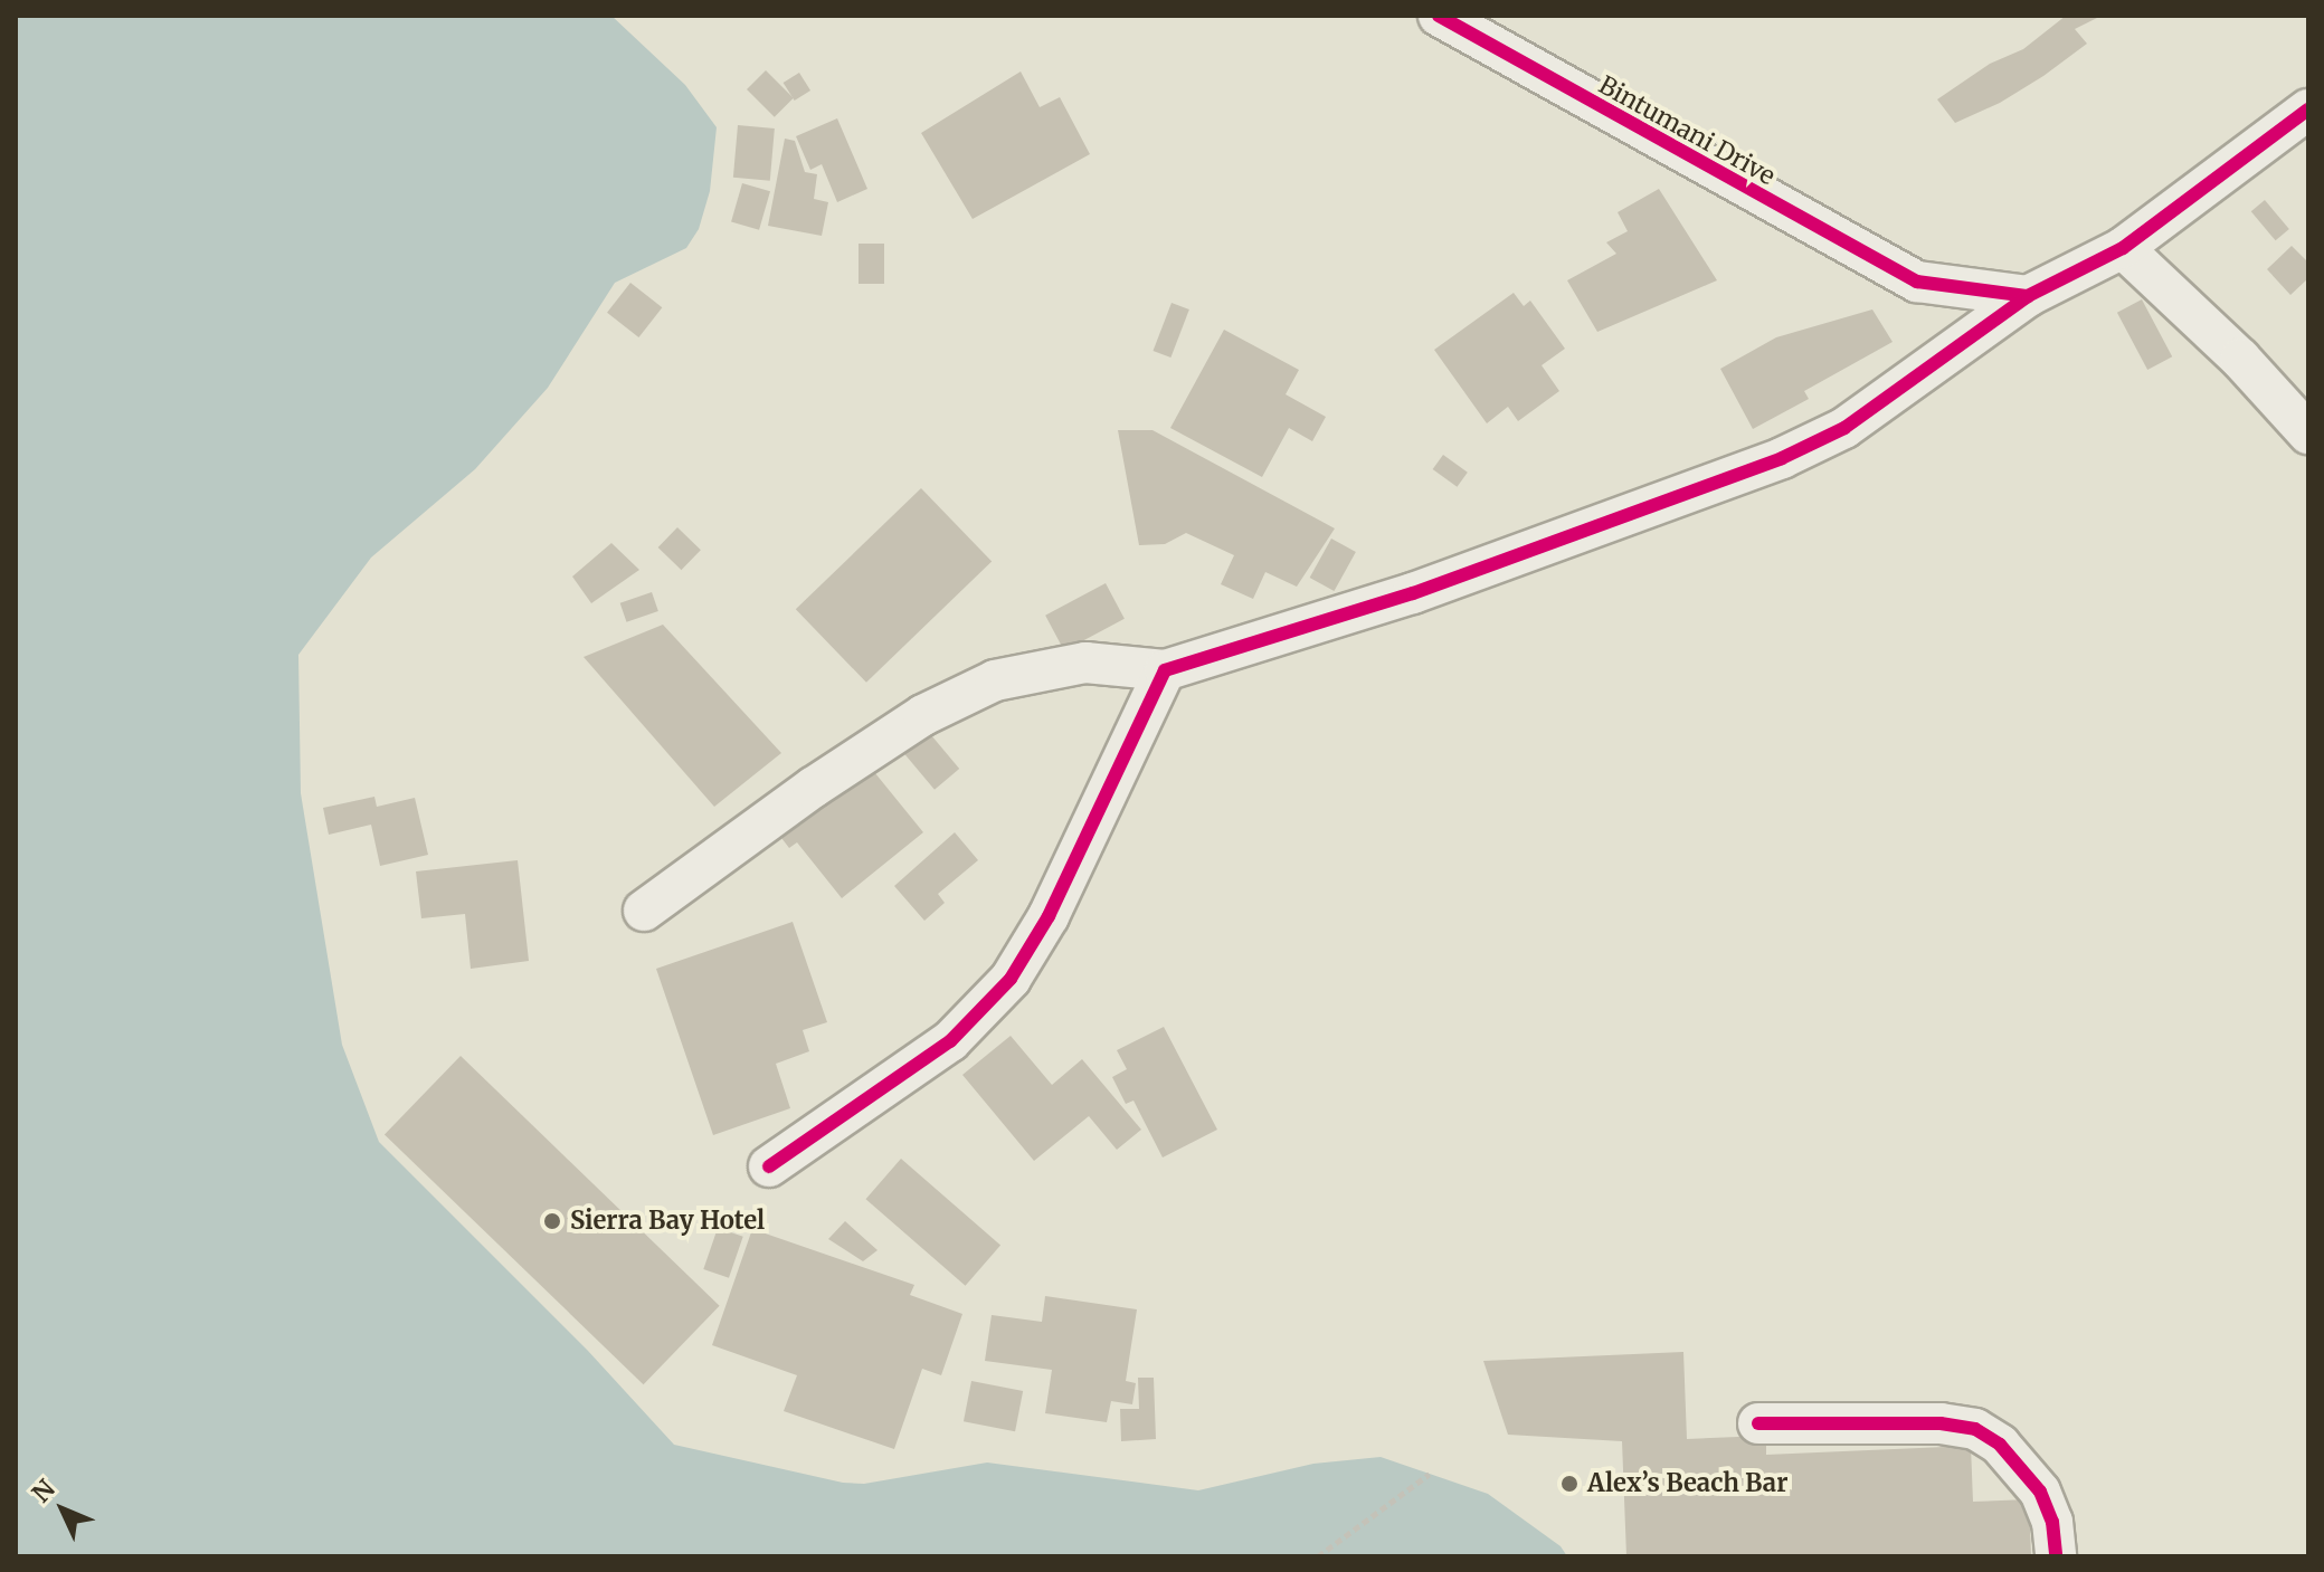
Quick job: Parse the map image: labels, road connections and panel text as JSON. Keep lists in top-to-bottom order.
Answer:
{
  "streets": {
    "street": ["Bintumani Drive"]
  },
  "places": ["Sierra Bay Hotel", "Alex’s Beach Bar"],
  "north": "top left"
}
